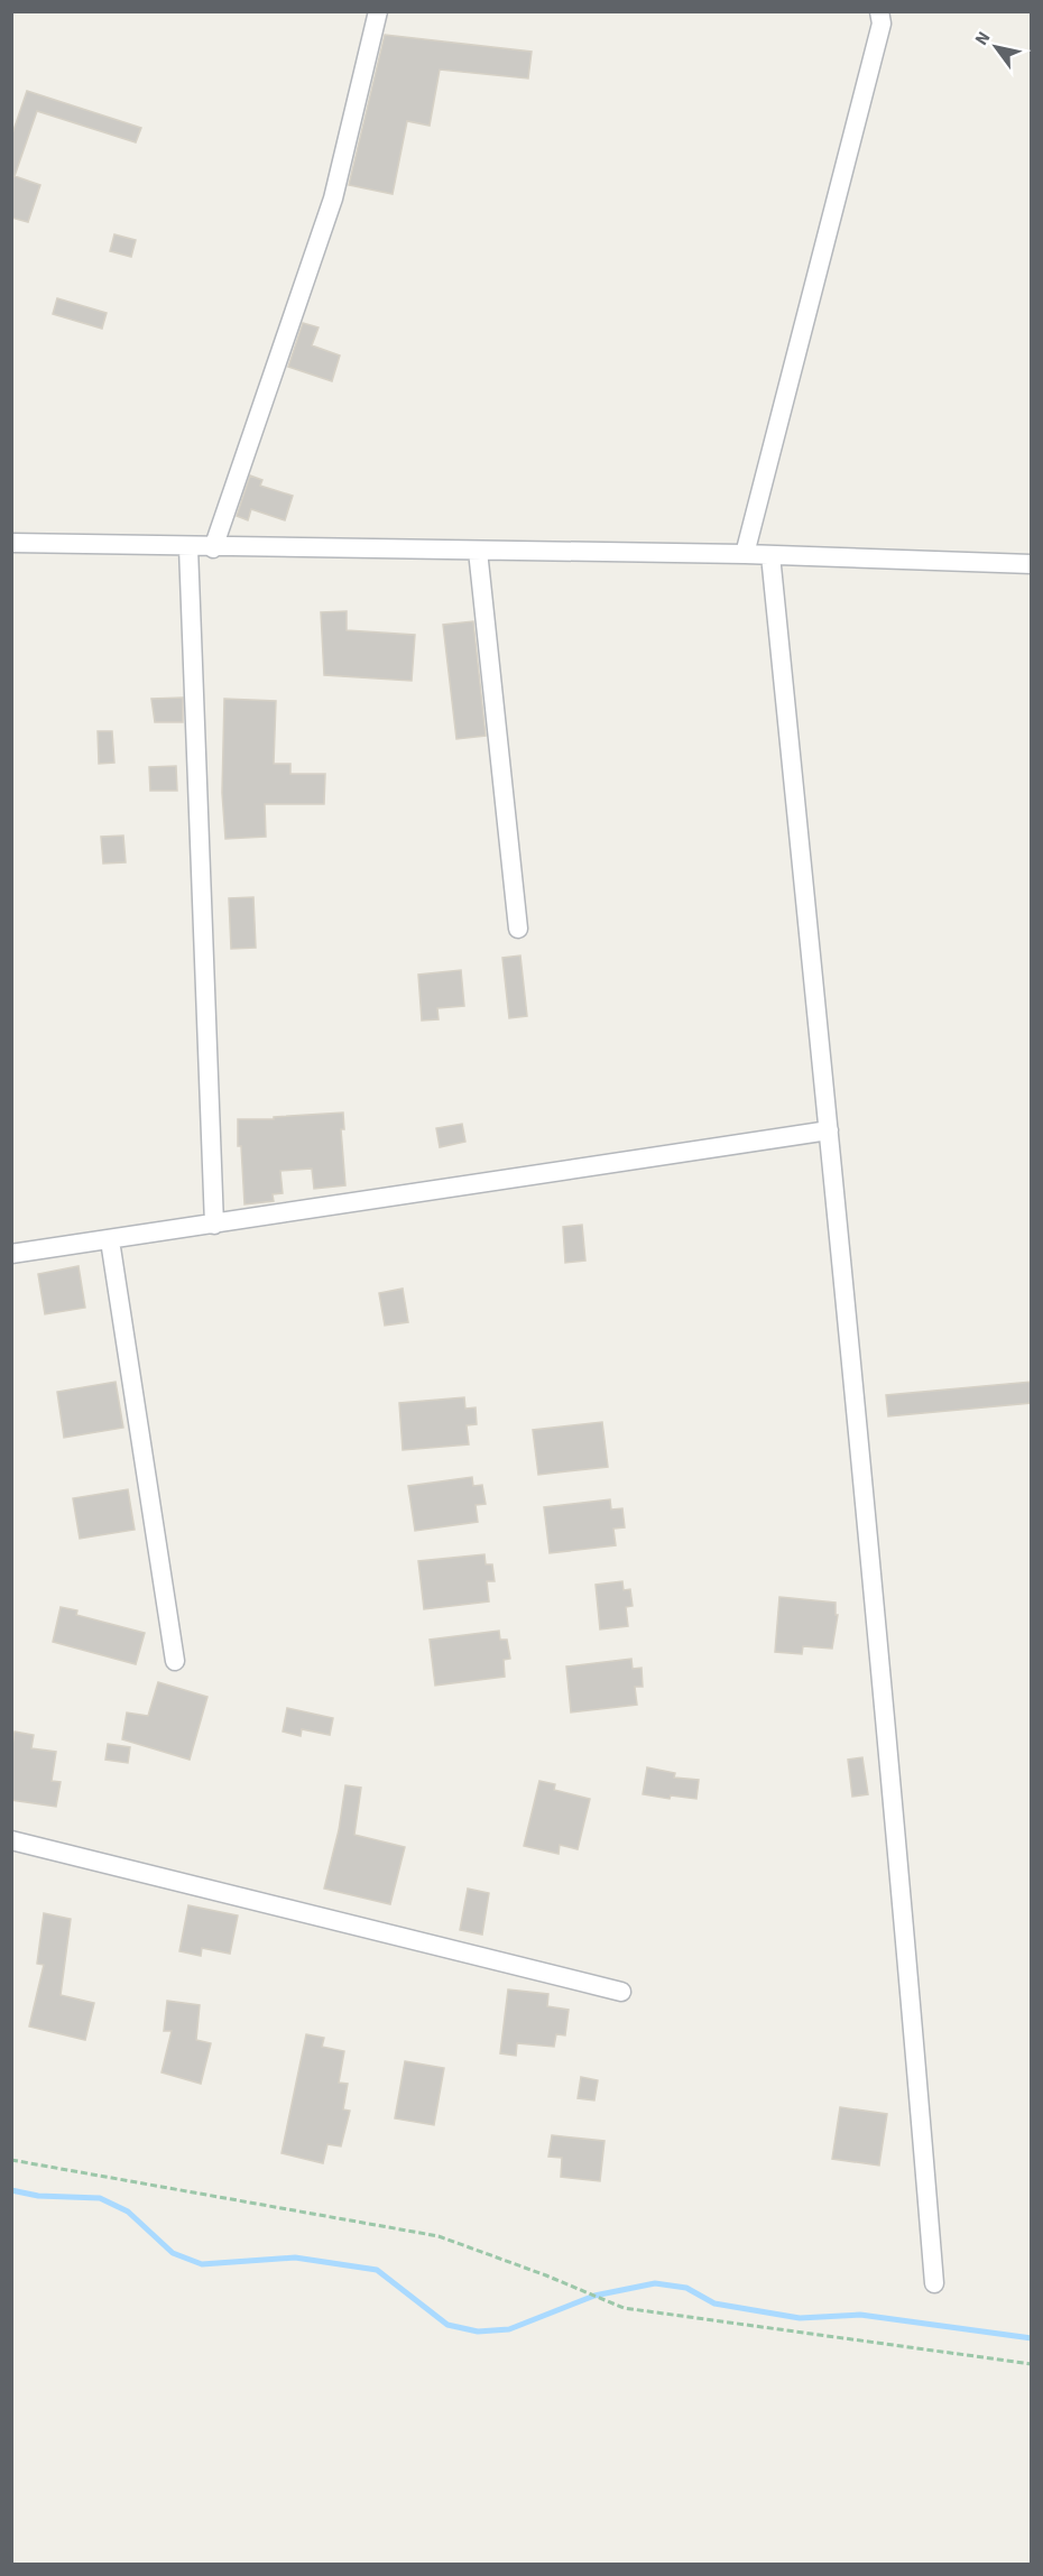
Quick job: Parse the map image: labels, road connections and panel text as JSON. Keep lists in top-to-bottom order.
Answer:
{
  "north": "top left"
}
